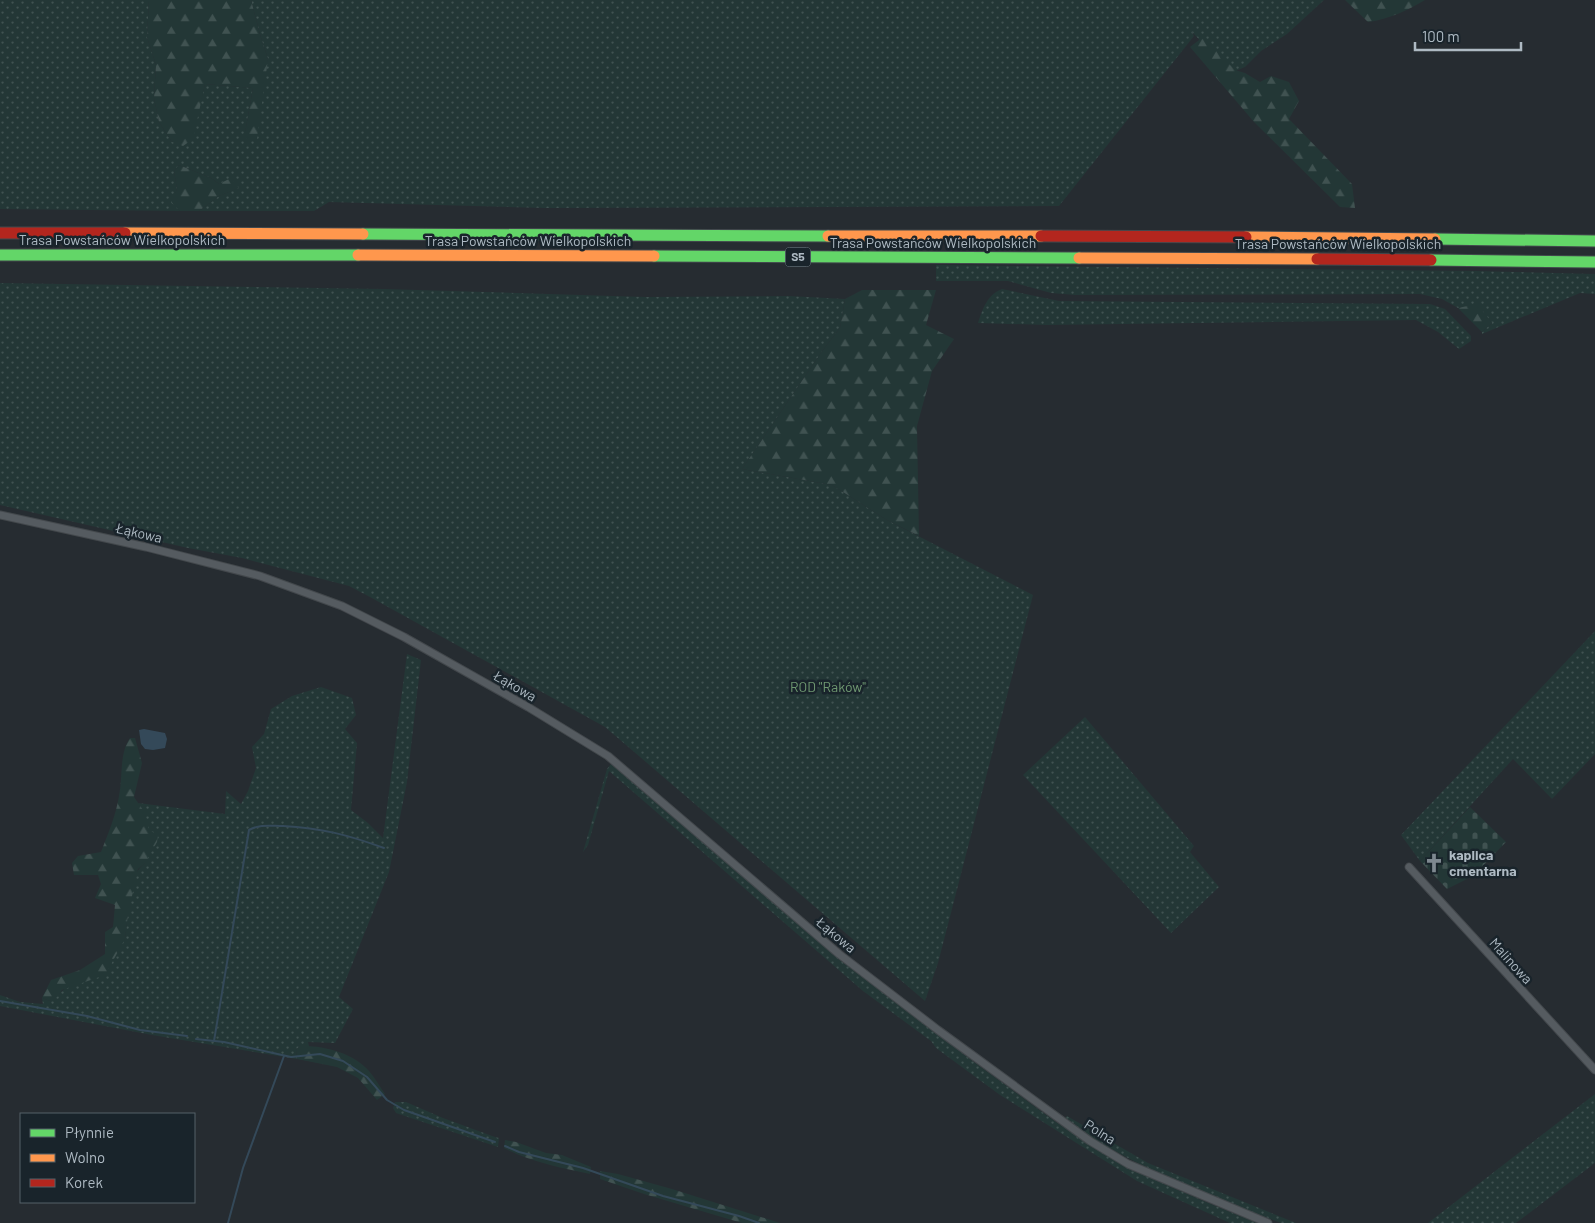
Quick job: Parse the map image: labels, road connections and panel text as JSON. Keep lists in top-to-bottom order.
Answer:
{
  "streets": {
    "highway": ["Trasa Powstańców Wielkopolskich", "S5"],
    "street": ["Łąkowa", "Malinowa", "Polna"]
  },
  "crossings": [
    ["Łąkowa", "Polna"]
  ],
  "parks": ["ROD \"Raków\""],
  "places": {
    "church": ["kaplica cmentarna"]
  },
  "legend": ["Płynnie", "Wolno", "Korek"],
  "scale_bar": "100 m"
}
